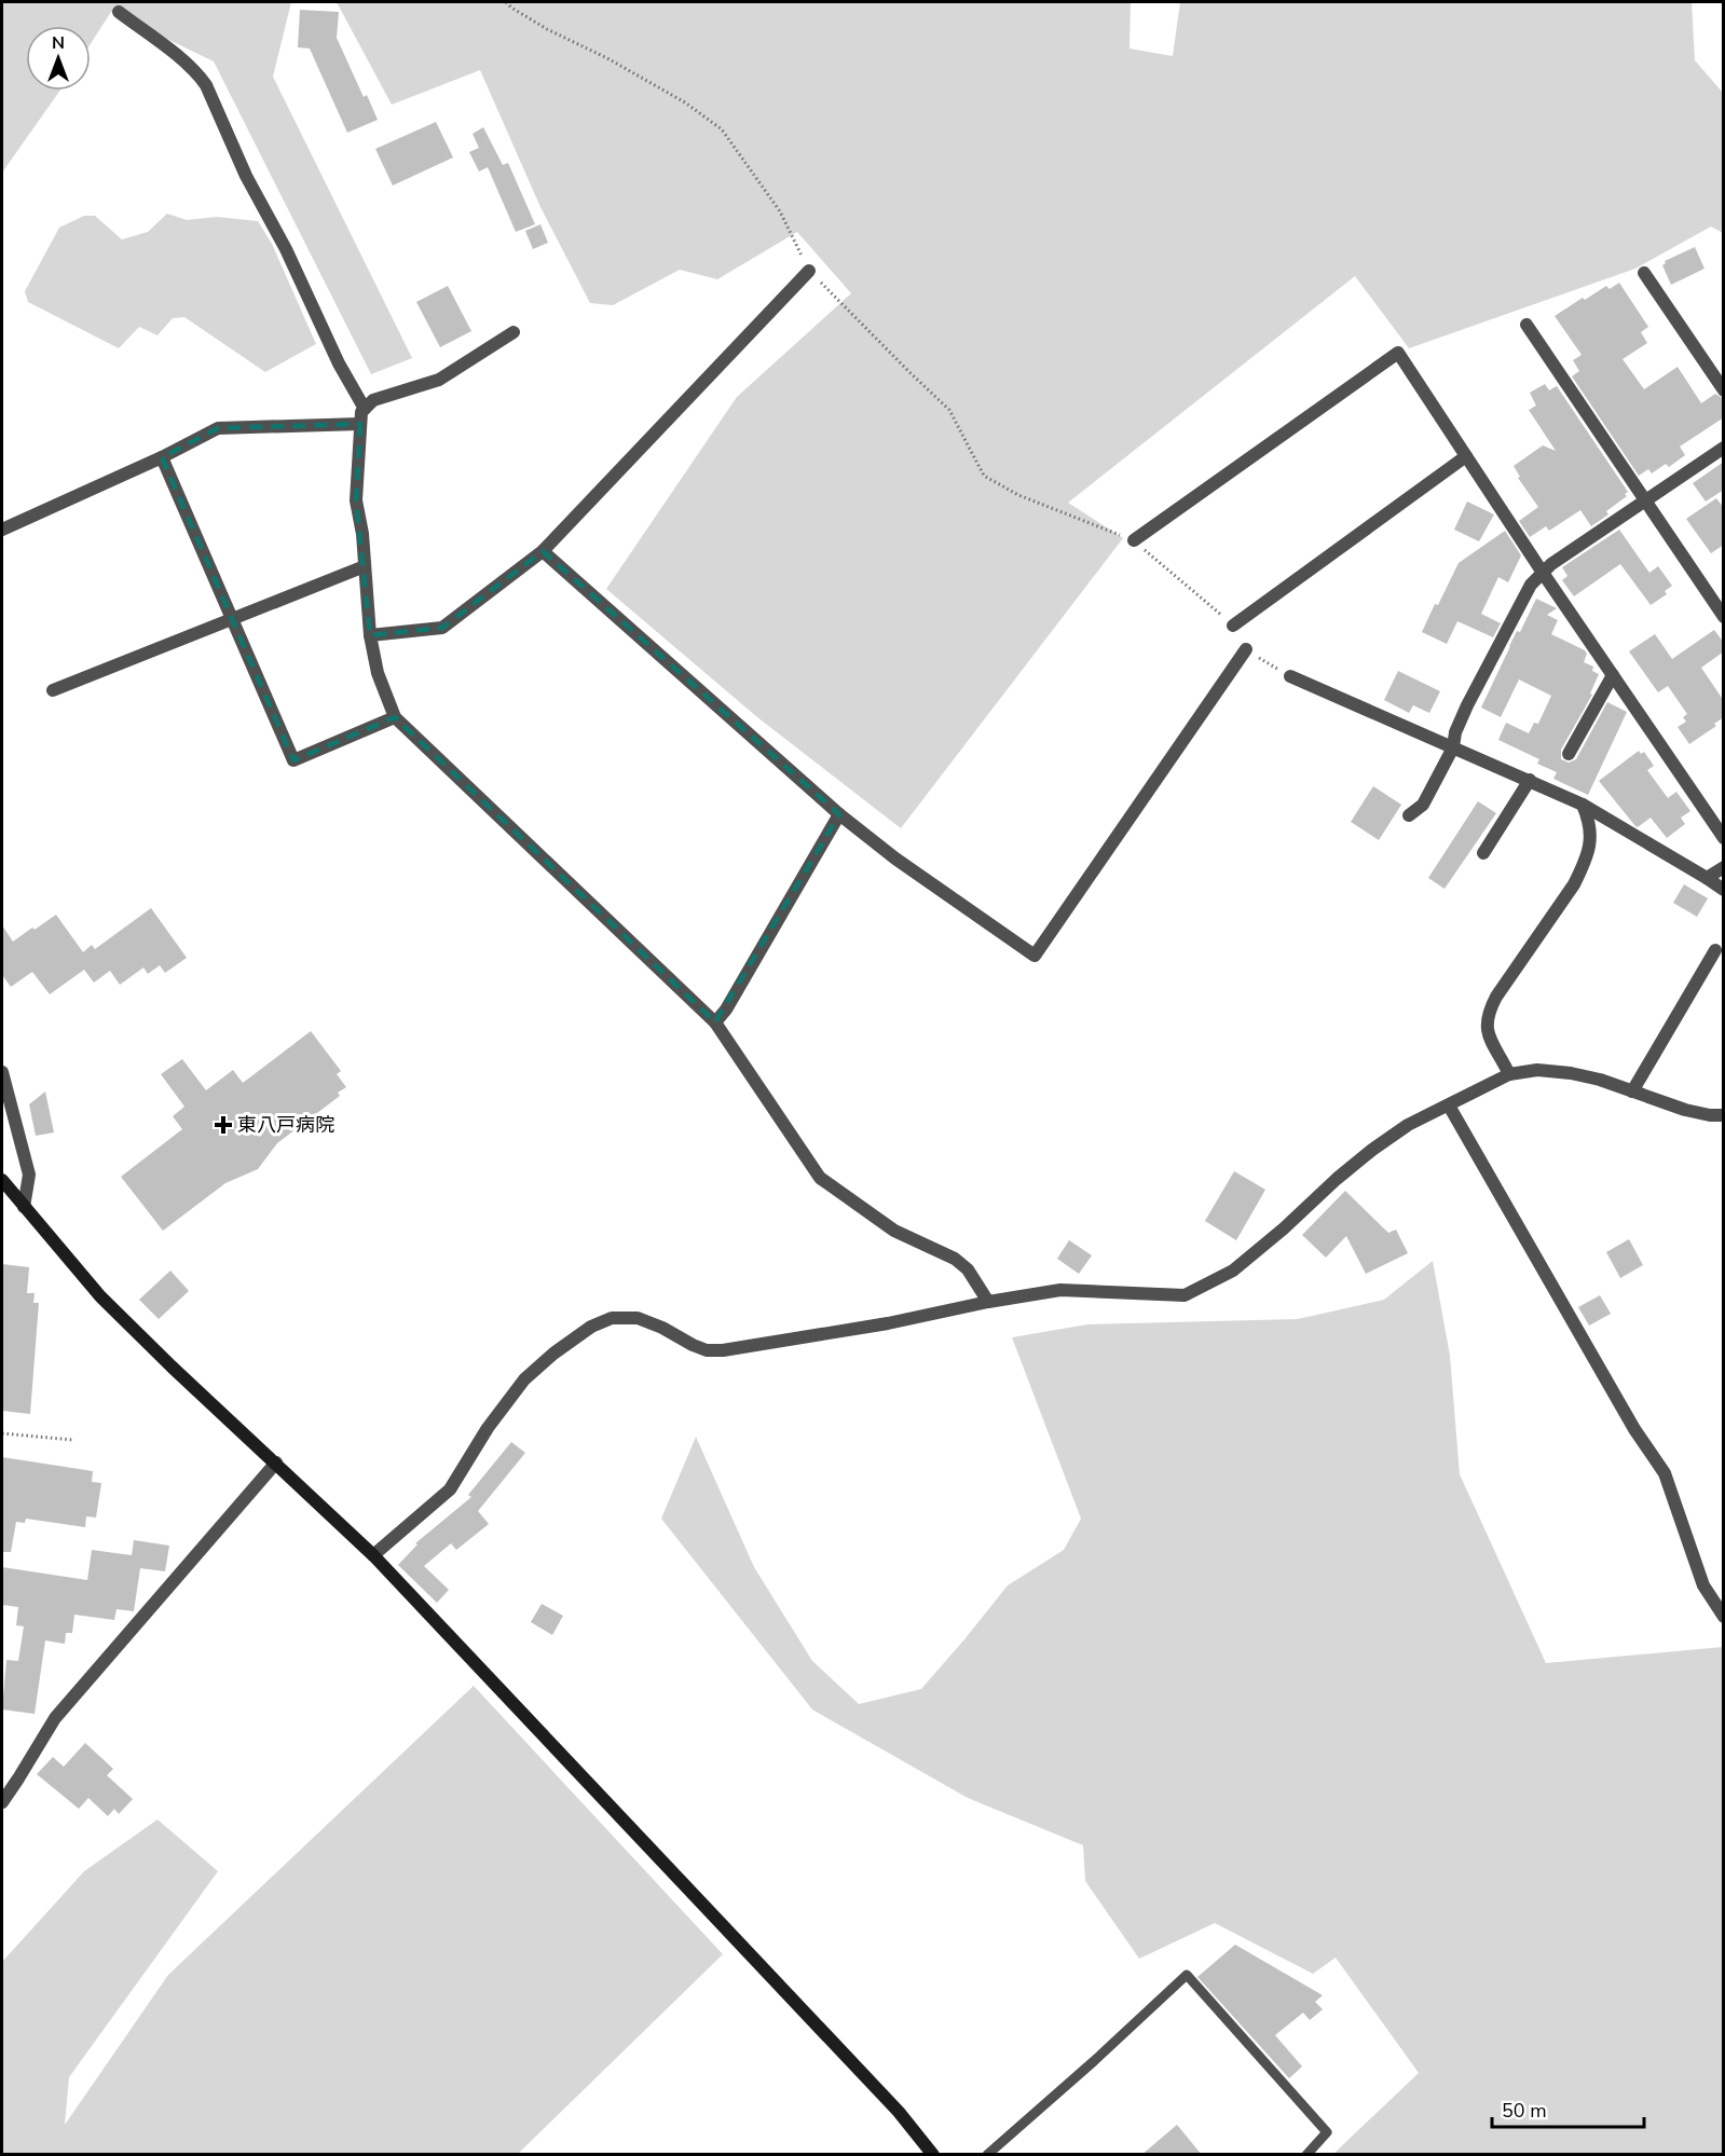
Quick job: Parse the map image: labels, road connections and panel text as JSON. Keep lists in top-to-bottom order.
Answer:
{
  "places": {
    "health": ["東八戸病院"]
  },
  "scale_bar": "50 m",
  "north": "top"
}
